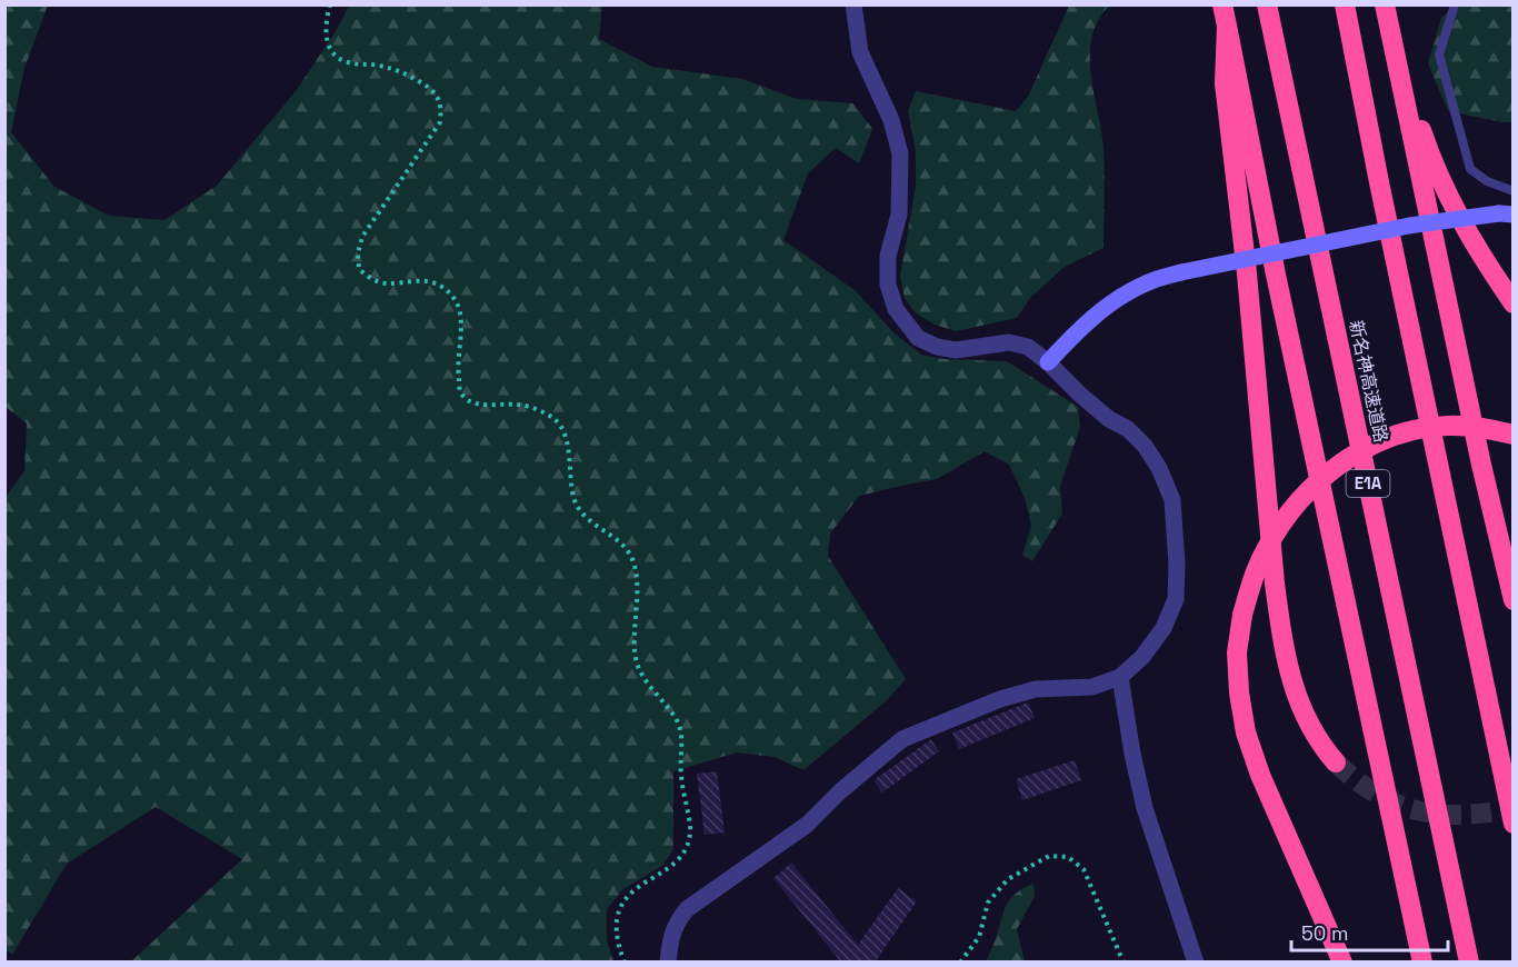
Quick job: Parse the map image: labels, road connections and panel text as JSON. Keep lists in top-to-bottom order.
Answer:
{
  "streets": {
    "highway": ["新名神高速道路", "E1A"]
  },
  "scale_bar": "50 m"
}
